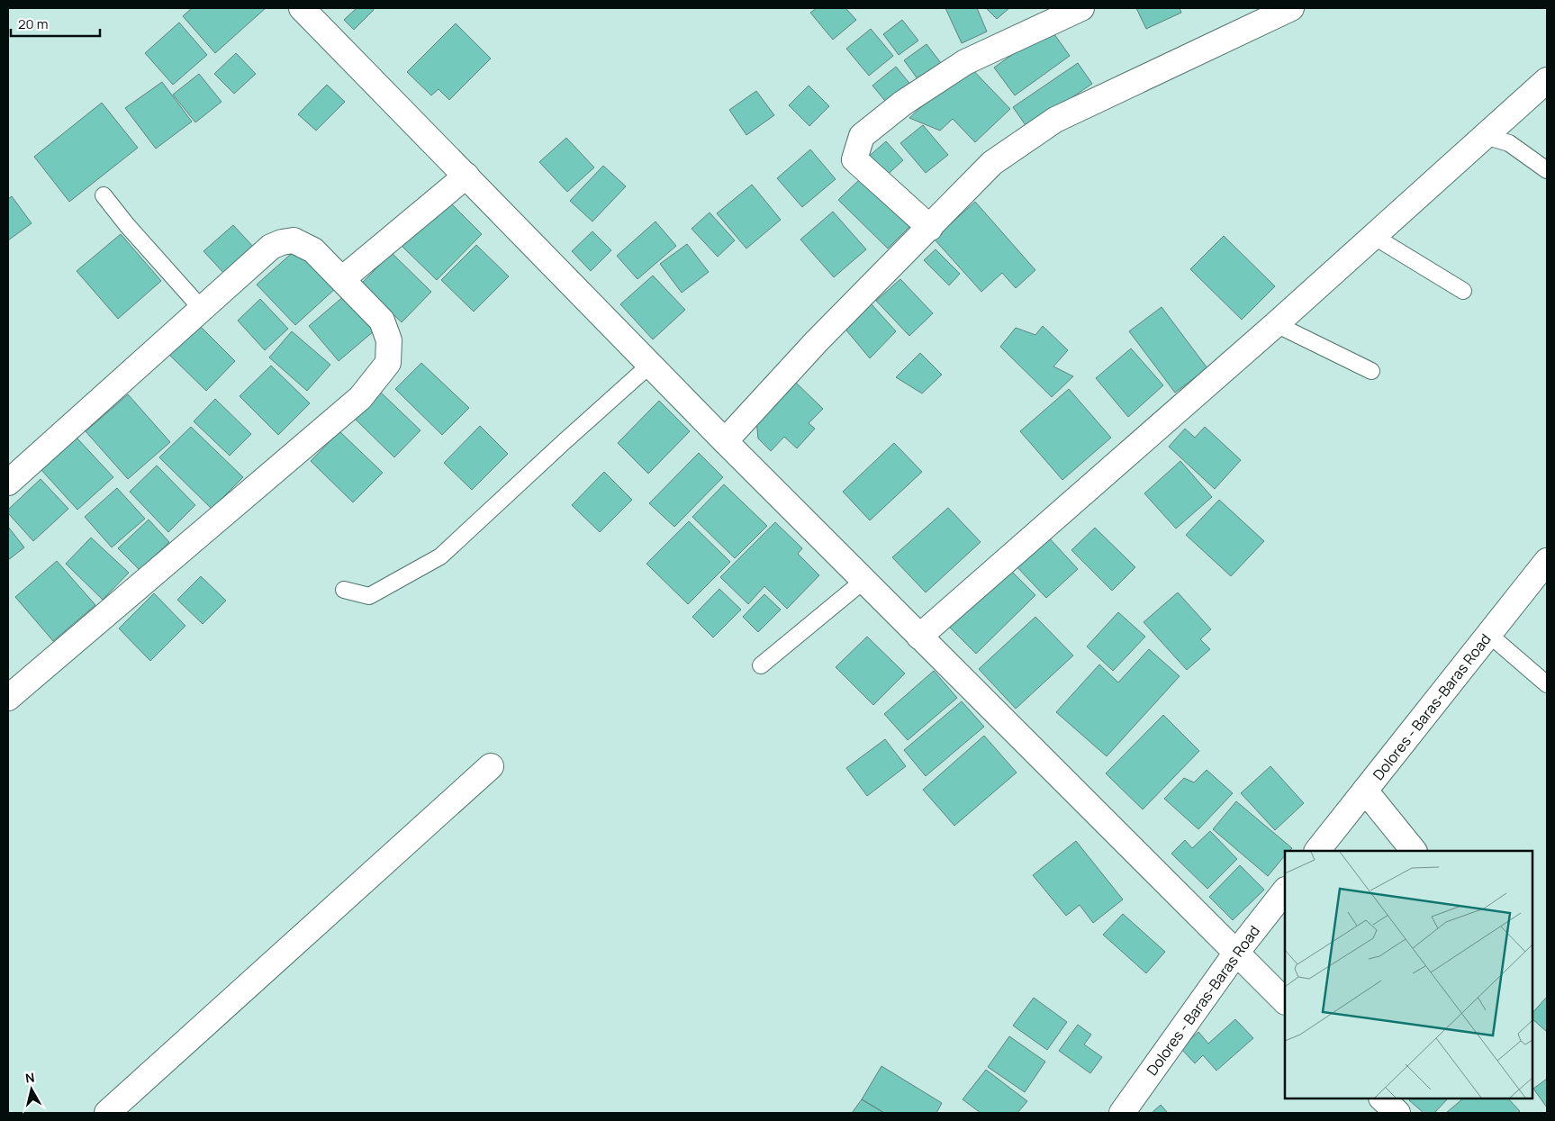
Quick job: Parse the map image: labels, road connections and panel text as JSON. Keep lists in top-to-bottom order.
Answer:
{
  "streets": {
    "street": ["Dolores - Baras-Baras Road"]
  },
  "scale_bar": "20 m",
  "north": "top"
}
